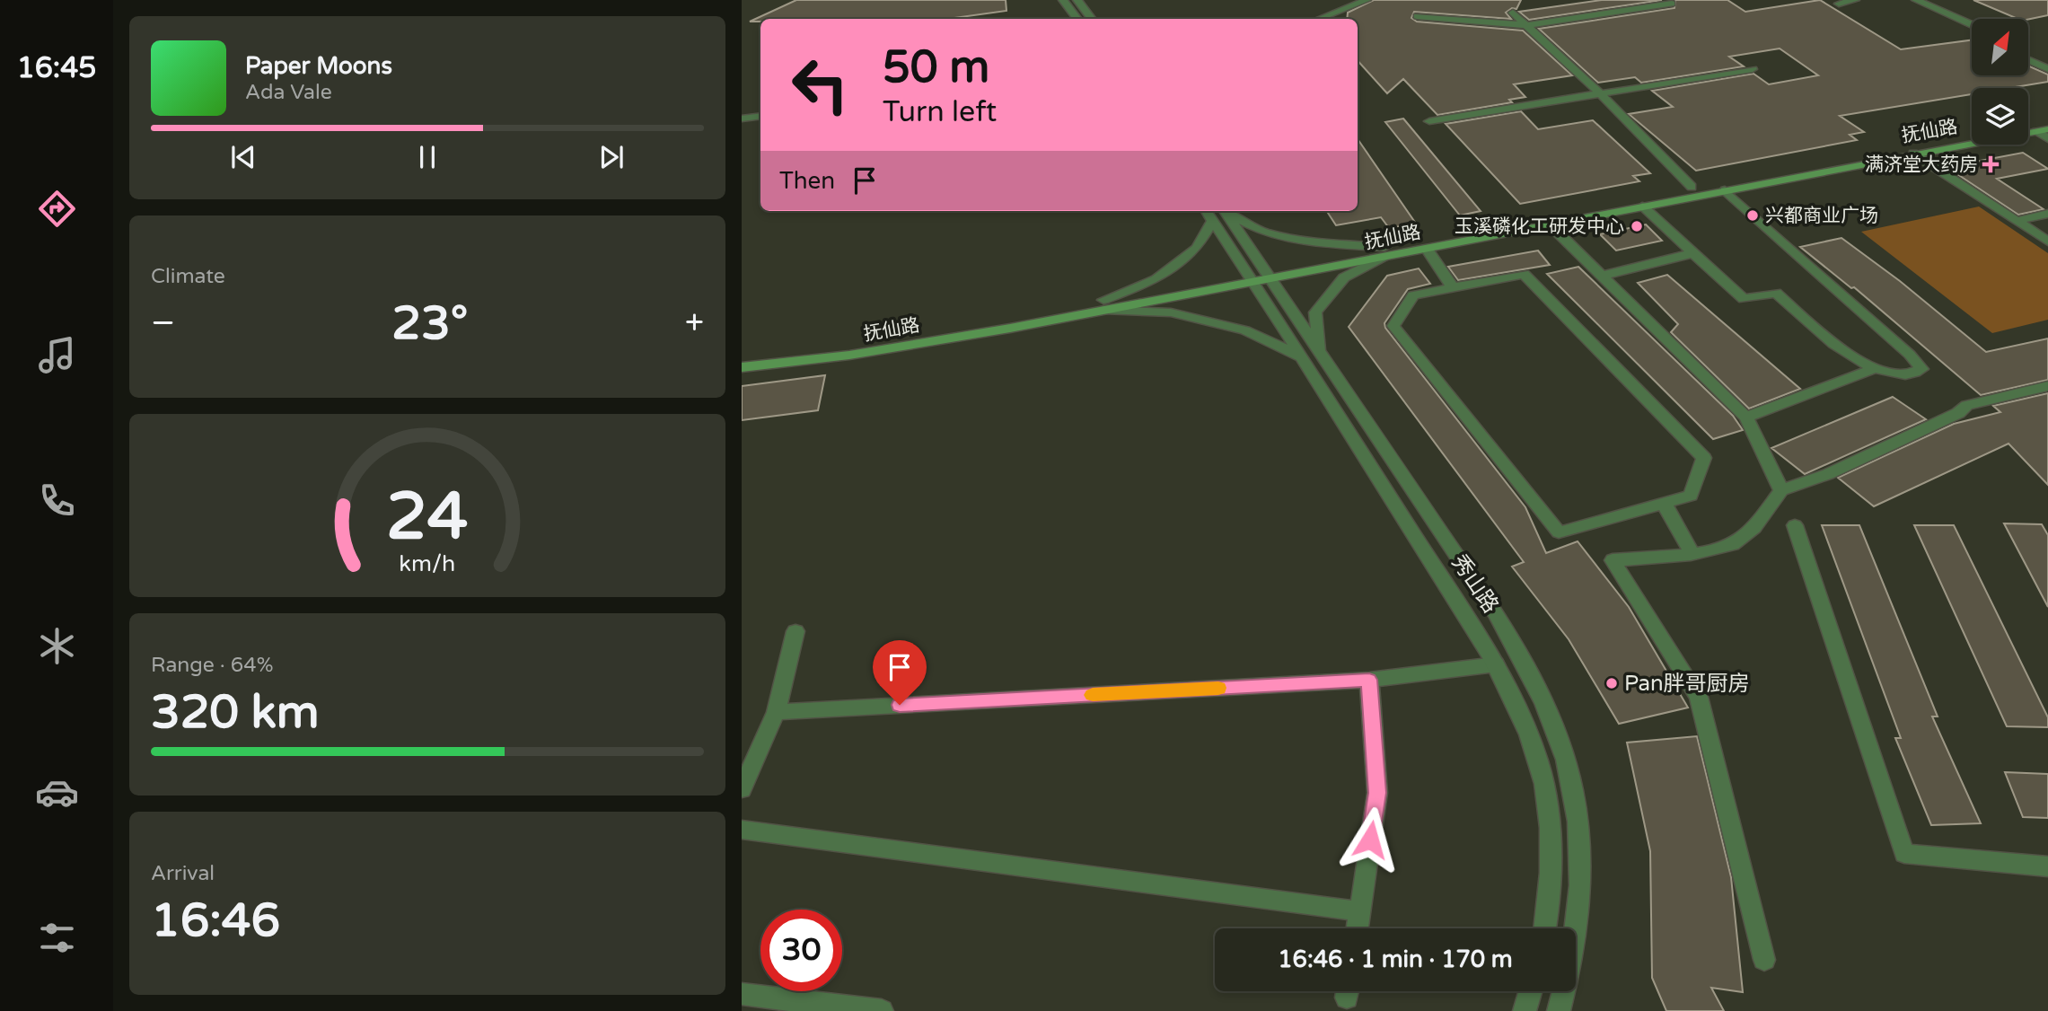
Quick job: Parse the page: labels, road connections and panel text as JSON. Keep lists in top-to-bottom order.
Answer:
{
  "streets": {
    "main road": ["抚仙路"],
    "street": ["秀山路"]
  },
  "crossings": [
    ["抚仙路", "秀山路"]
  ],
  "places": {
    "health": ["满济堂大药房"],
    "other": ["兴都商业广场", "玉溪磷化工研发中心", "Pan胖哥厨房"]
  },
  "north": "top right",
  "page": {
    "tabs": "16:45",
    "turn": ["50 m", "Turn left"],
    "song": ["Paper Moons", "Ada Vale"],
    "then": "Then",
    "tile": [
      "Climate",
      ["Range · 64%", "320 km"],
      ["Arrival", "16:46"]
    ],
    "heat": ["−", "23°", "+"],
    "limit": "30",
    "trip": "16:46 · 1 min · 170 m",
    "gauge": ["24", "km/h"]
  }
}
